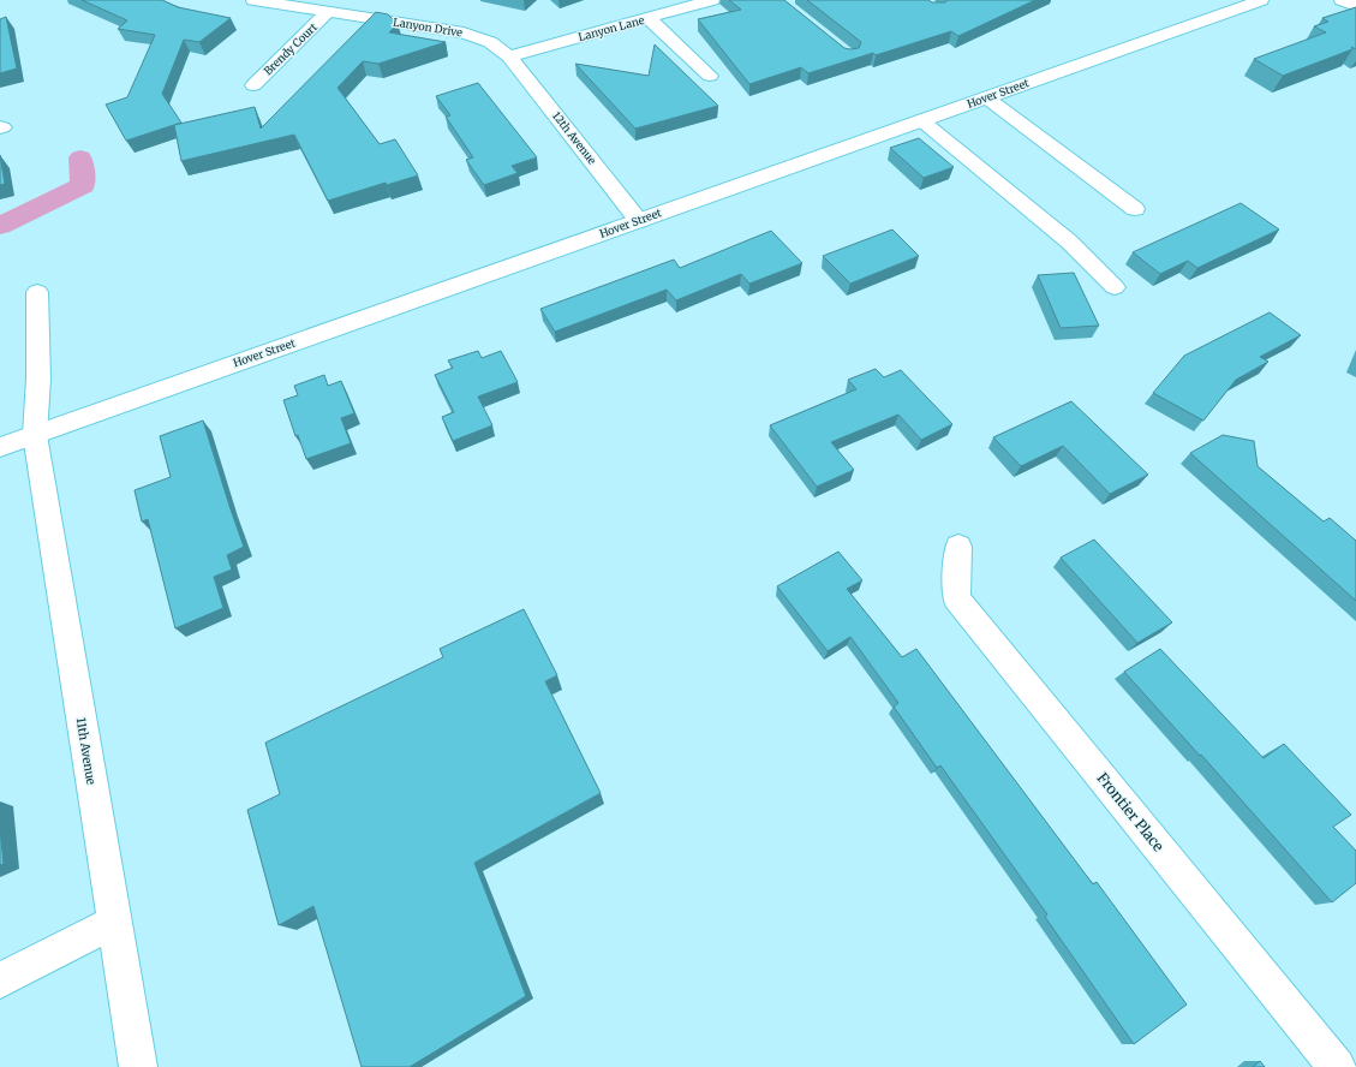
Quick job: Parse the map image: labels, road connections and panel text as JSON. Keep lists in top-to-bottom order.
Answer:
{
  "streets": {
    "street": [
      "Lanyon Drive",
      "Lanyon Lane",
      "Brendy Court",
      "Hover Street",
      "12th Avenue",
      "11th Avenue",
      "Frontier Place"
    ]
  },
  "crossings": [
    ["Lanyon Drive", "Lanyon Lane"],
    ["Lanyon Drive", "Brendy Court"],
    ["Lanyon Drive", "12th Avenue"],
    ["Lanyon Lane", "12th Avenue"],
    ["Hover Street", "12th Avenue"],
    ["Hover Street", "11th Avenue"]
  ]
}
